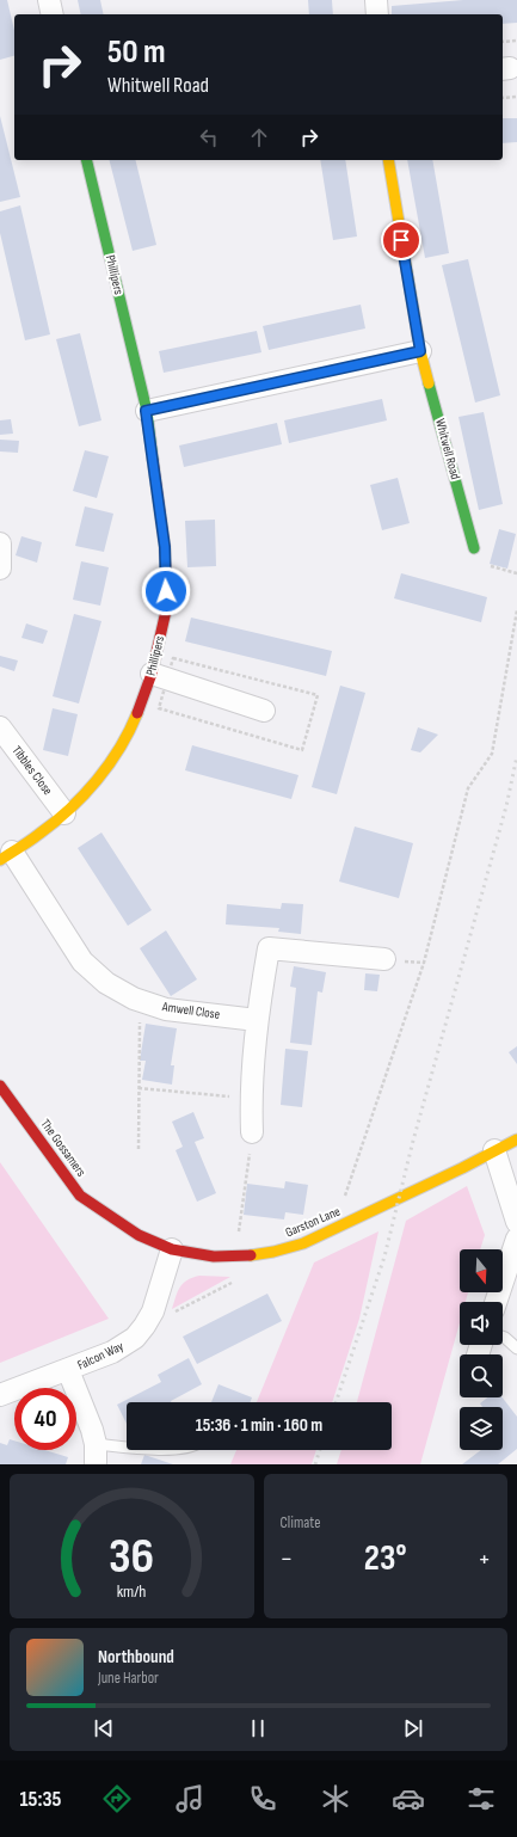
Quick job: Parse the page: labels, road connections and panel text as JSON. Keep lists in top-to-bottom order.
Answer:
{
  "streets": {
    "street": [
      "Phillipers",
      "Whitwell Road",
      "Tibbles Close",
      "Amwell Close",
      "The Gossamers",
      "Garston Lane",
      "Falcon Way"
    ]
  },
  "crossings": [
    ["Phillipers", "Tibbles Close"],
    ["Phillipers", "Amwell Close"],
    ["The Gossamers", "Garston Lane"],
    ["Garston Lane", "Falcon Way"]
  ],
  "north": "bottom",
  "page": {
    "turn": ["50 m", "Whitwell Road"],
    "limit": "40",
    "trip": "15:36 · 1 min · 160 m",
    "tile": "Climate",
    "heat": ["−", "23°", "+"],
    "song": ["Northbound", "June Harbor"],
    "tabs": "15:35",
    "gauge": ["36", "km/h"]
  }
}
